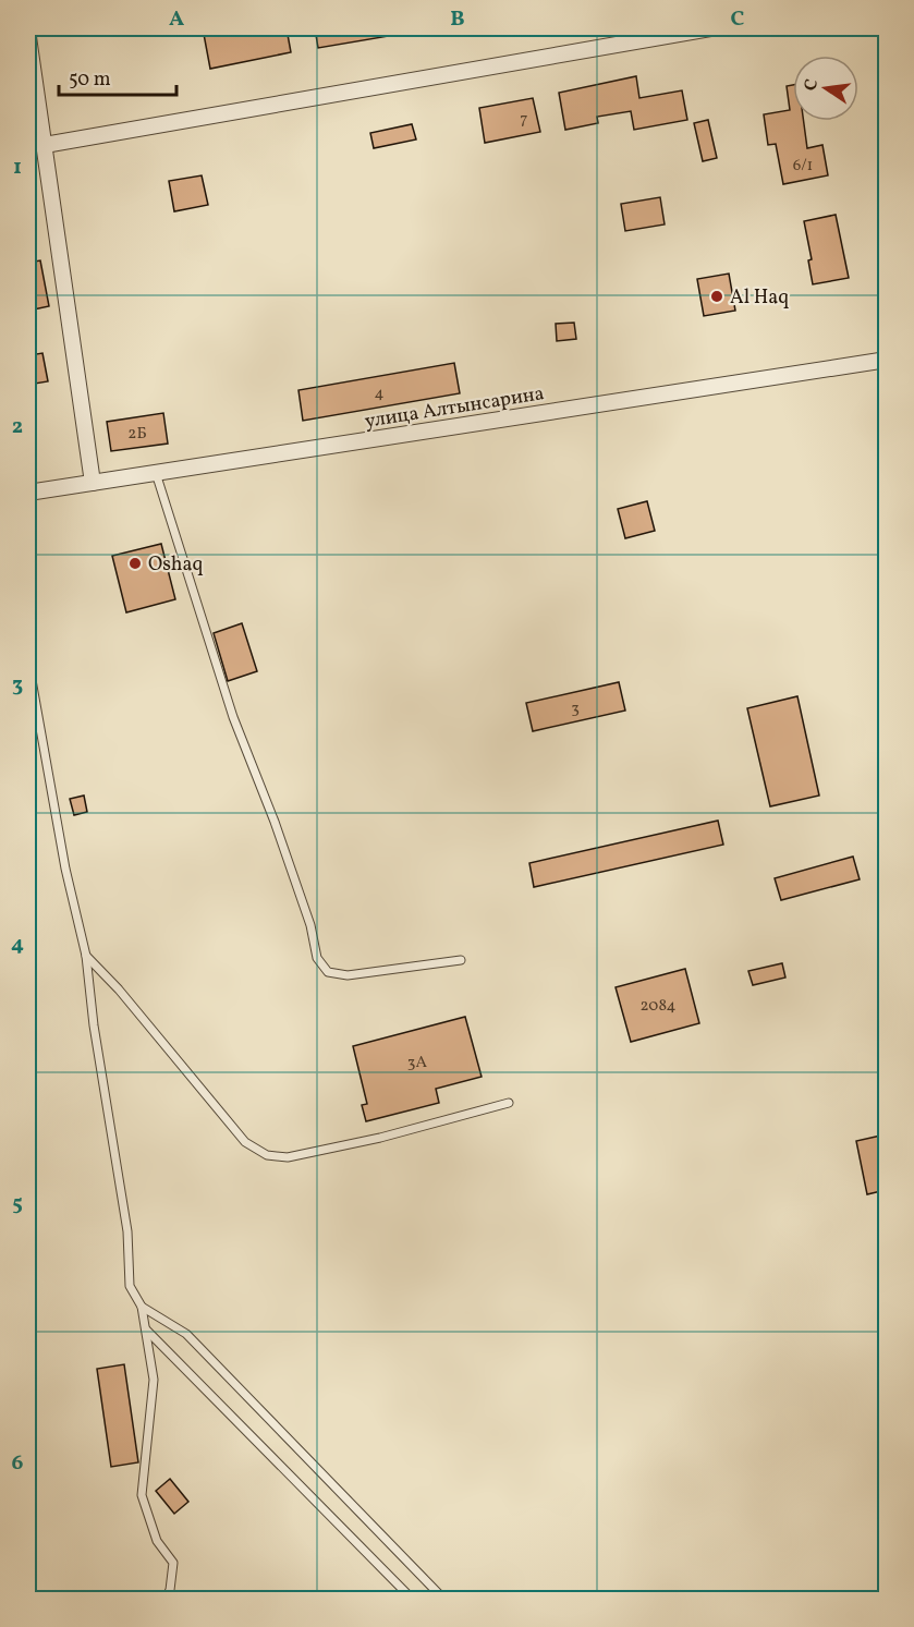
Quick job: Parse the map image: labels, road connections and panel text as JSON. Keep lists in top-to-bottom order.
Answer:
{
  "streets": {
    "street": ["улица Алтынсарина"]
  },
  "places": ["Al Haq", "Oshaq"],
  "house_numbers": [
    "7",
    "6/1",
    "4",
    "2Б",
    "3",
    "2084",
    "3А"
  ],
  "scale_bar": "50 m",
  "north": "left",
  "grid": {
    "columns": ["A", "B", "C"],
    "rows": [
      "1",
      "2",
      "3",
      "4",
      "5",
      "6"
    ]
  }
}
